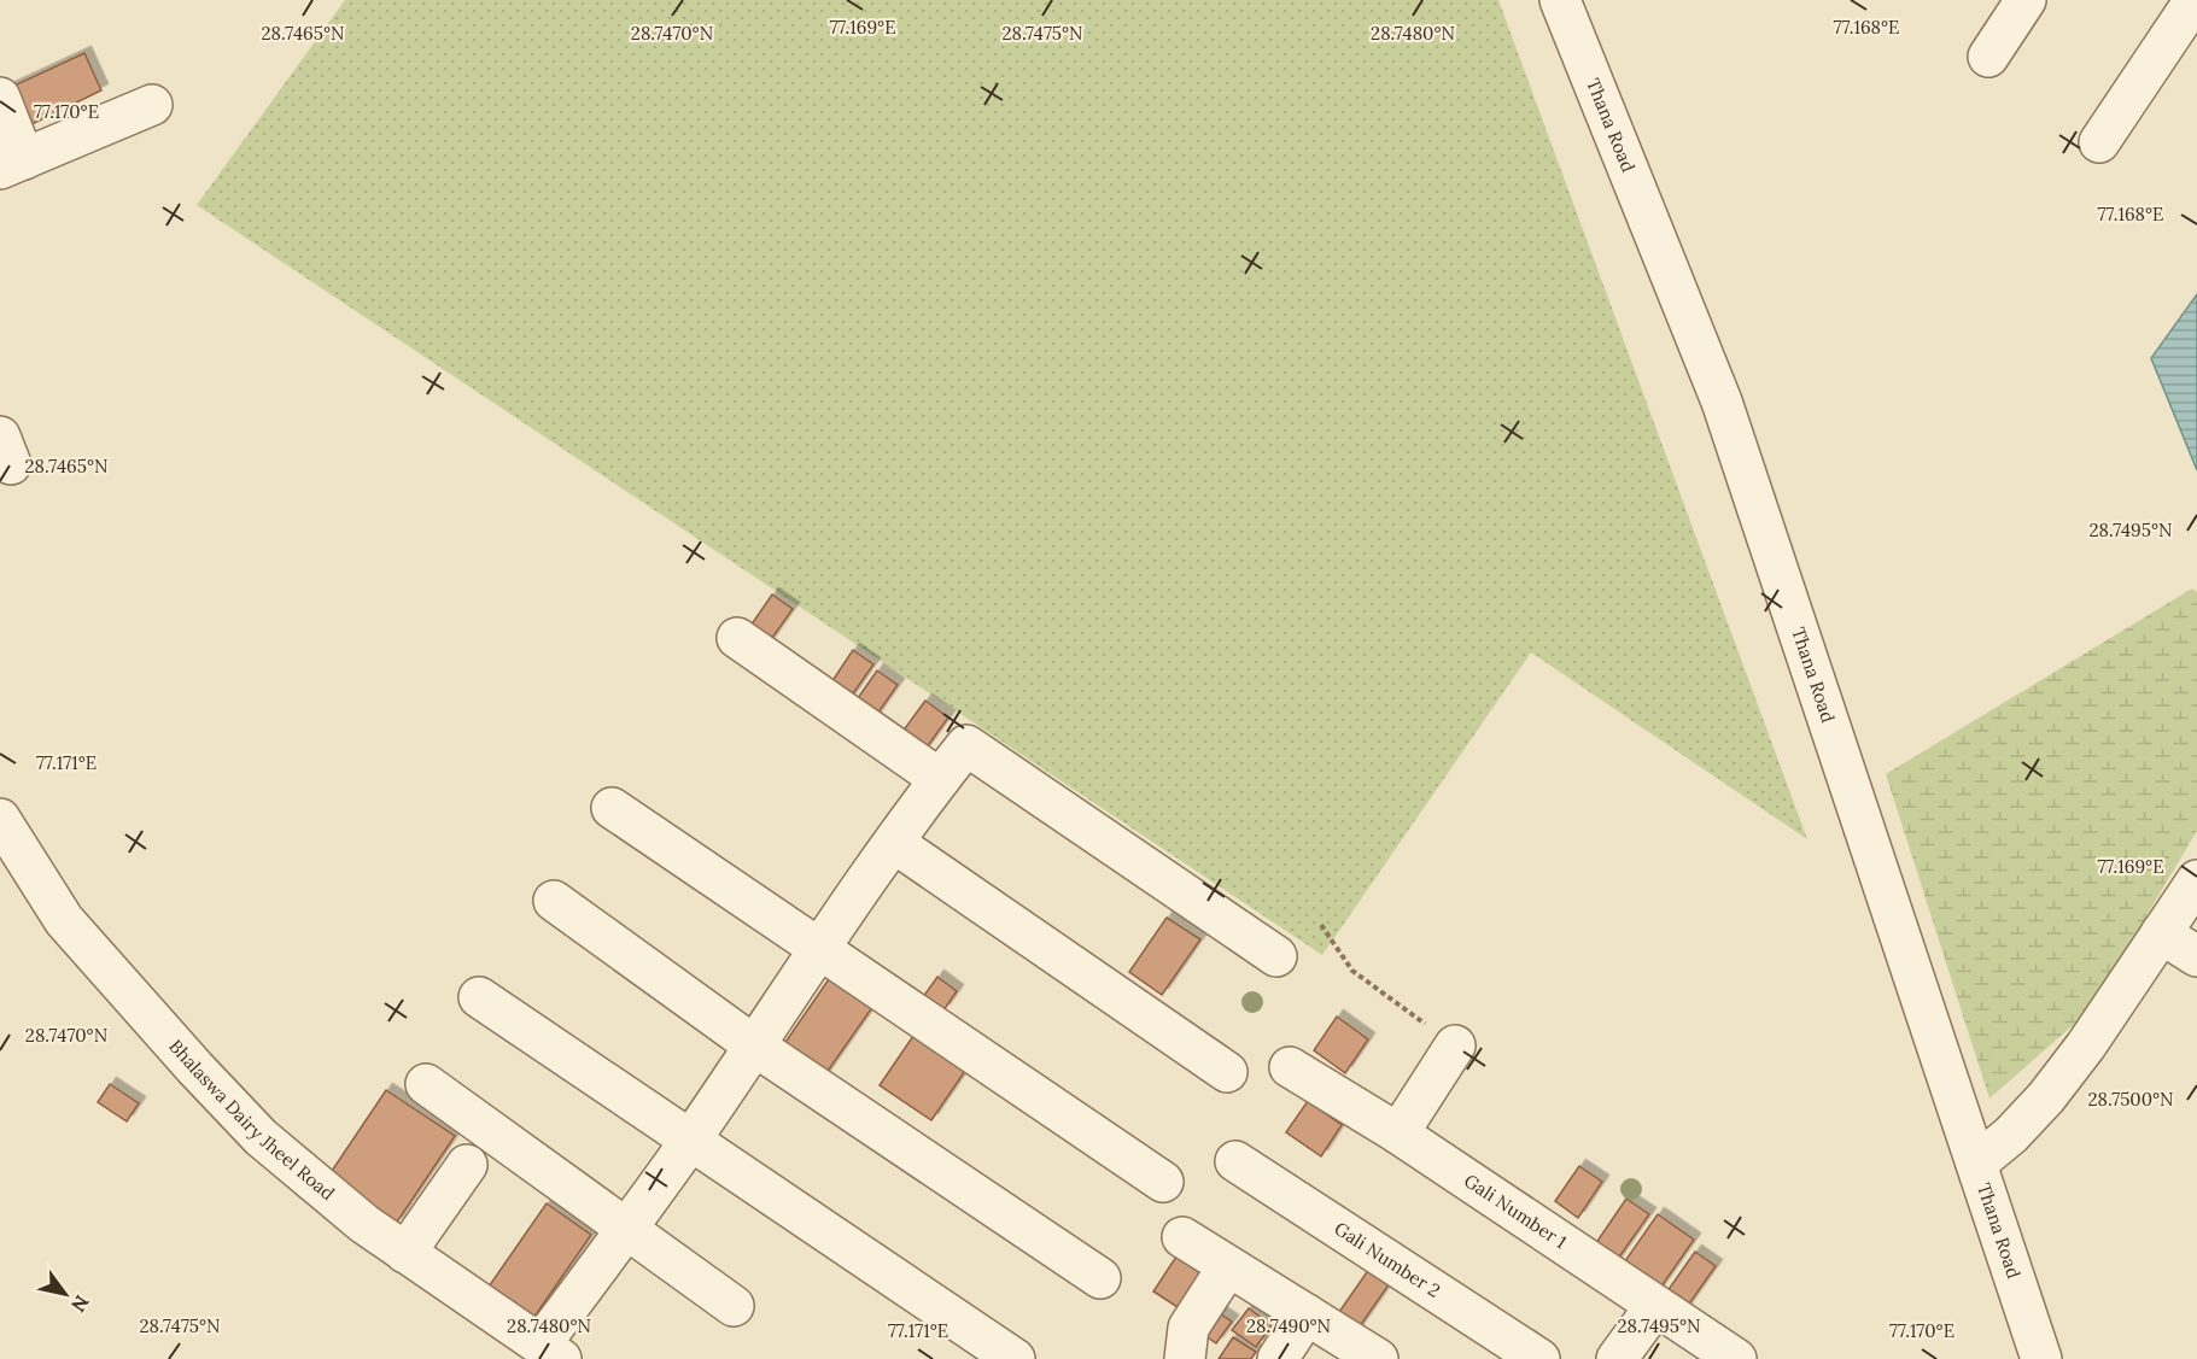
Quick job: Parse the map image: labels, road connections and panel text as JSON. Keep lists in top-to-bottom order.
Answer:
{
  "streets": {
    "street": [
      "Thana Road",
      "Bhalaswa Dairy Jheel Road",
      "Gali Number 1",
      "Gali Number 2"
    ]
  },
  "north": "bottom right",
  "coordinates": [
    "77.169°E",
    "77.168°E",
    "28.7480°N",
    "28.7465°N",
    "28.7470°N",
    "28.7475°N",
    "77.170°E",
    "28.7495°N",
    "77.171°E",
    "28.7500°N",
    "28.7490°N"
  ]
}
